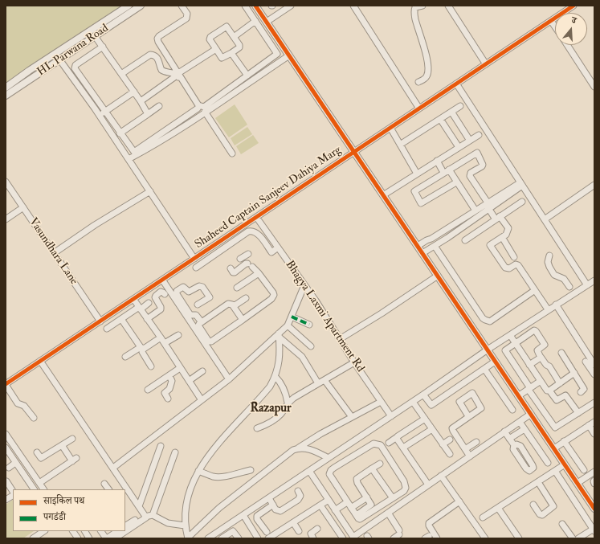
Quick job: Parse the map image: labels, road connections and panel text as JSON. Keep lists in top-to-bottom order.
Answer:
{
  "streets": {
    "street": [
      "HL Parwana Road",
      "Shaheed Captain Sanjeev Dahiya Marg",
      "Vasundhara Lane",
      "Bhagya Laxmi Apartment Rd"
    ]
  },
  "crossings": [
    ["Shaheed Captain Sanjeev Dahiya Marg", "Vasundhara Lane"],
    ["Shaheed Captain Sanjeev Dahiya Marg", "Bhagya Laxmi Apartment Rd"]
  ],
  "districts": ["Razapur"],
  "legend": ["साइकिल पथ", "पगडंडी"],
  "north": "top"
}
